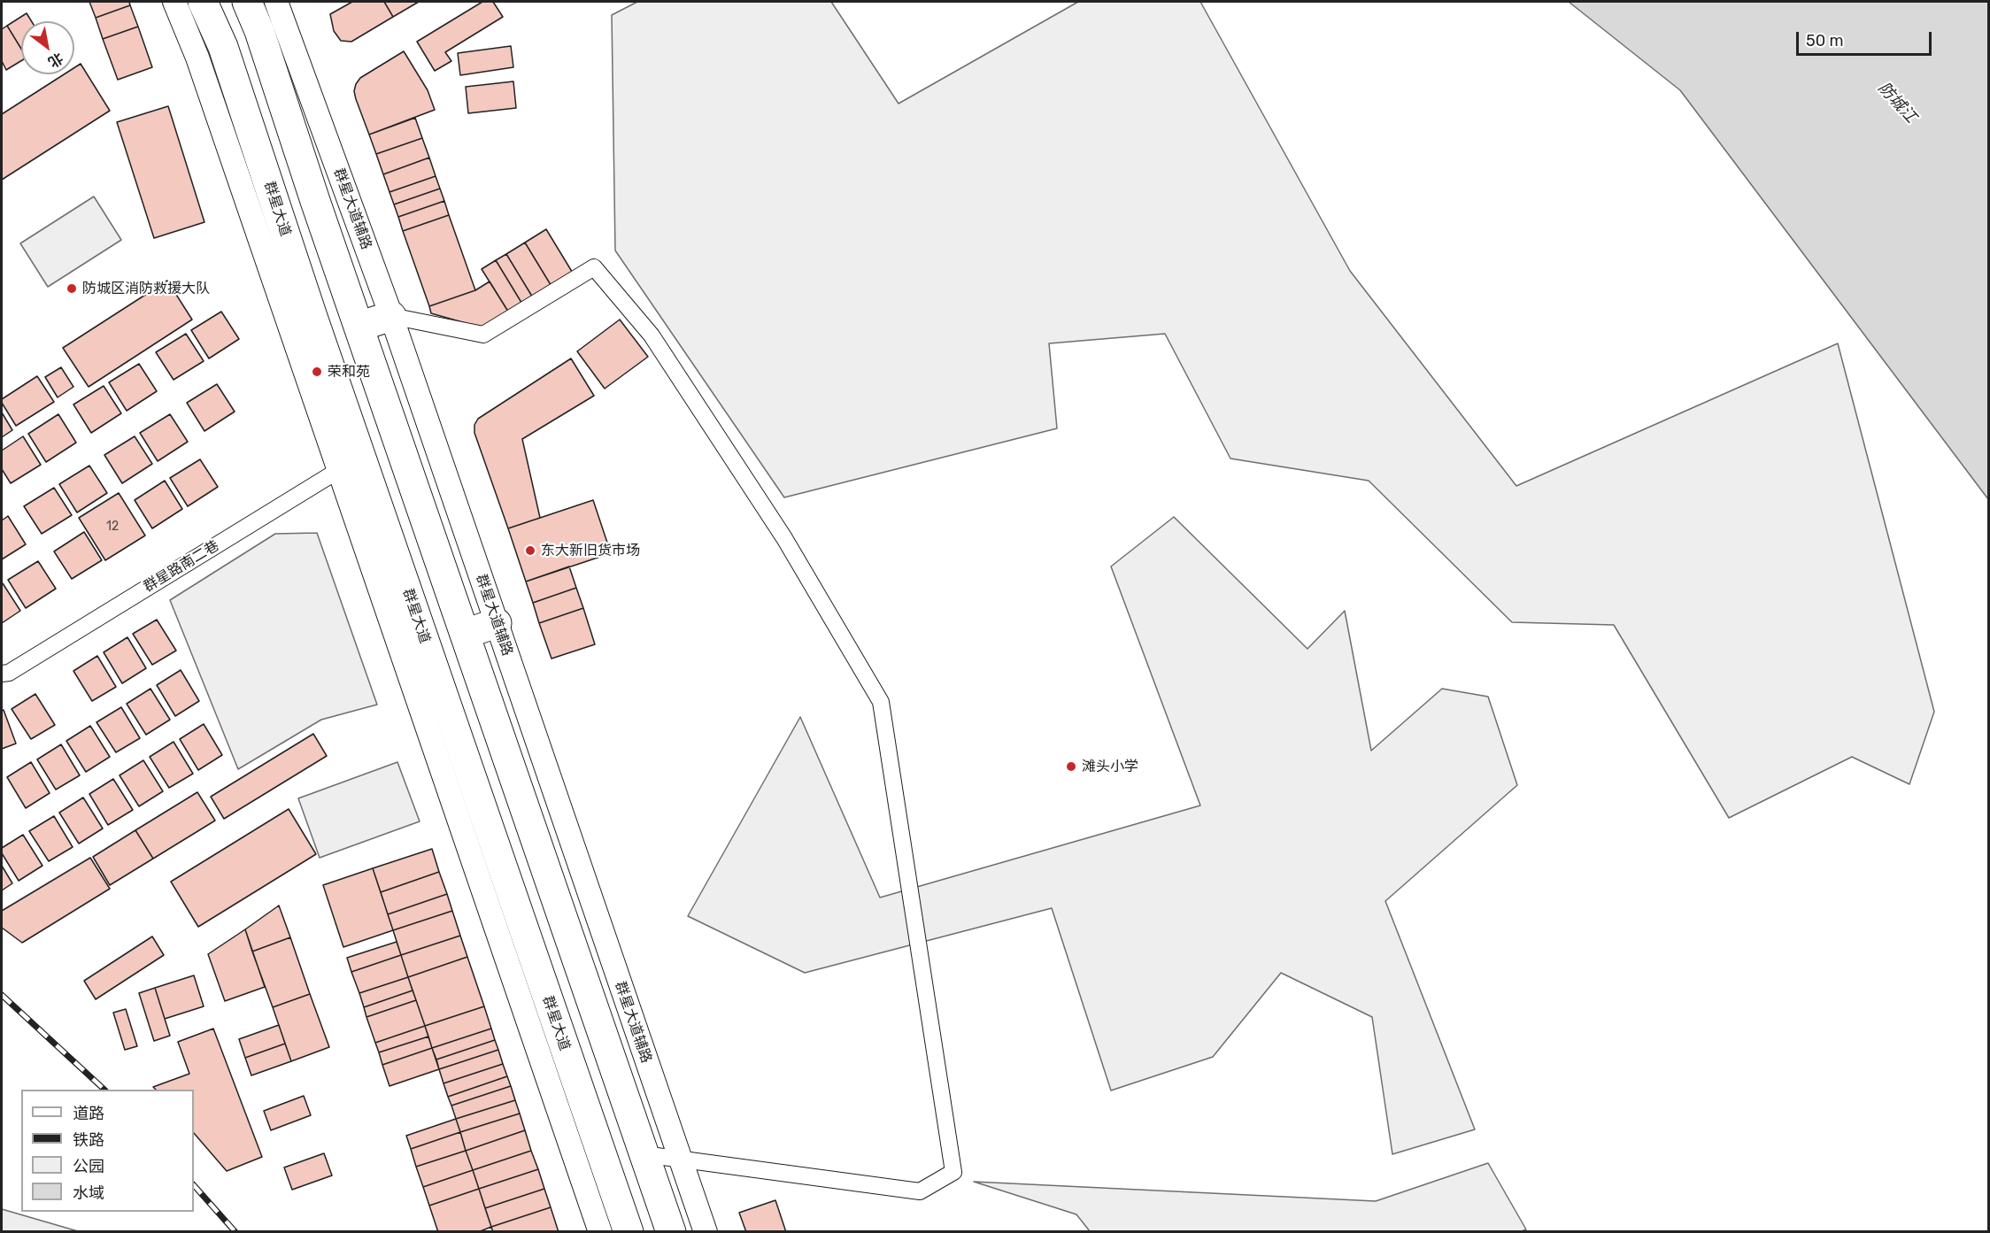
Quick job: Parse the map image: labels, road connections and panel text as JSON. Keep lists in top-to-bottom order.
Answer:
{
  "streets": {
    "highway": ["群星大道"],
    "street": ["群星大道辅路", "群星路南二巷"]
  },
  "crossings": [
    ["群星大道", "群星路南二巷"]
  ],
  "water": ["防城江"],
  "places": [
    "防城区消防救援大队",
    "荣和苑",
    "东大新旧货市场",
    "滩头小学"
  ],
  "house_numbers": ["12"],
  "legend": [
    "道路",
    "铁路",
    "公园",
    "水域"
  ],
  "scale_bar": "50 m",
  "north": "bottom right"
}
